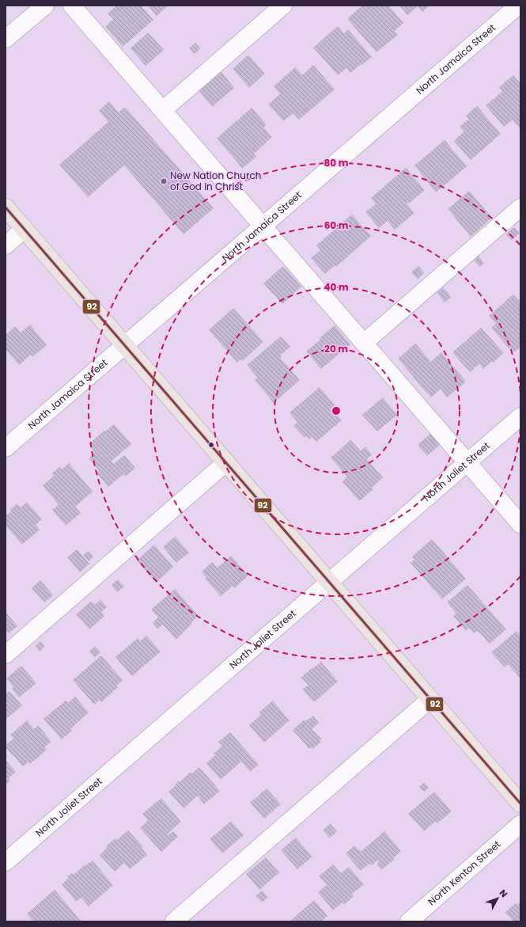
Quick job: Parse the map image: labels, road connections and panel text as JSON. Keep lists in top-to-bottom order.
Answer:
{
  "streets": {
    "street": ["North Jamaica Street", "North Joliet Street", "North Kenton Street"]
  },
  "places": ["New Nation Church of God in Christ"],
  "lines": ["transit line 92"],
  "north": "top right",
  "rings": [
    "80 m",
    "60 m",
    "40 m",
    "20 m"
  ]
}
